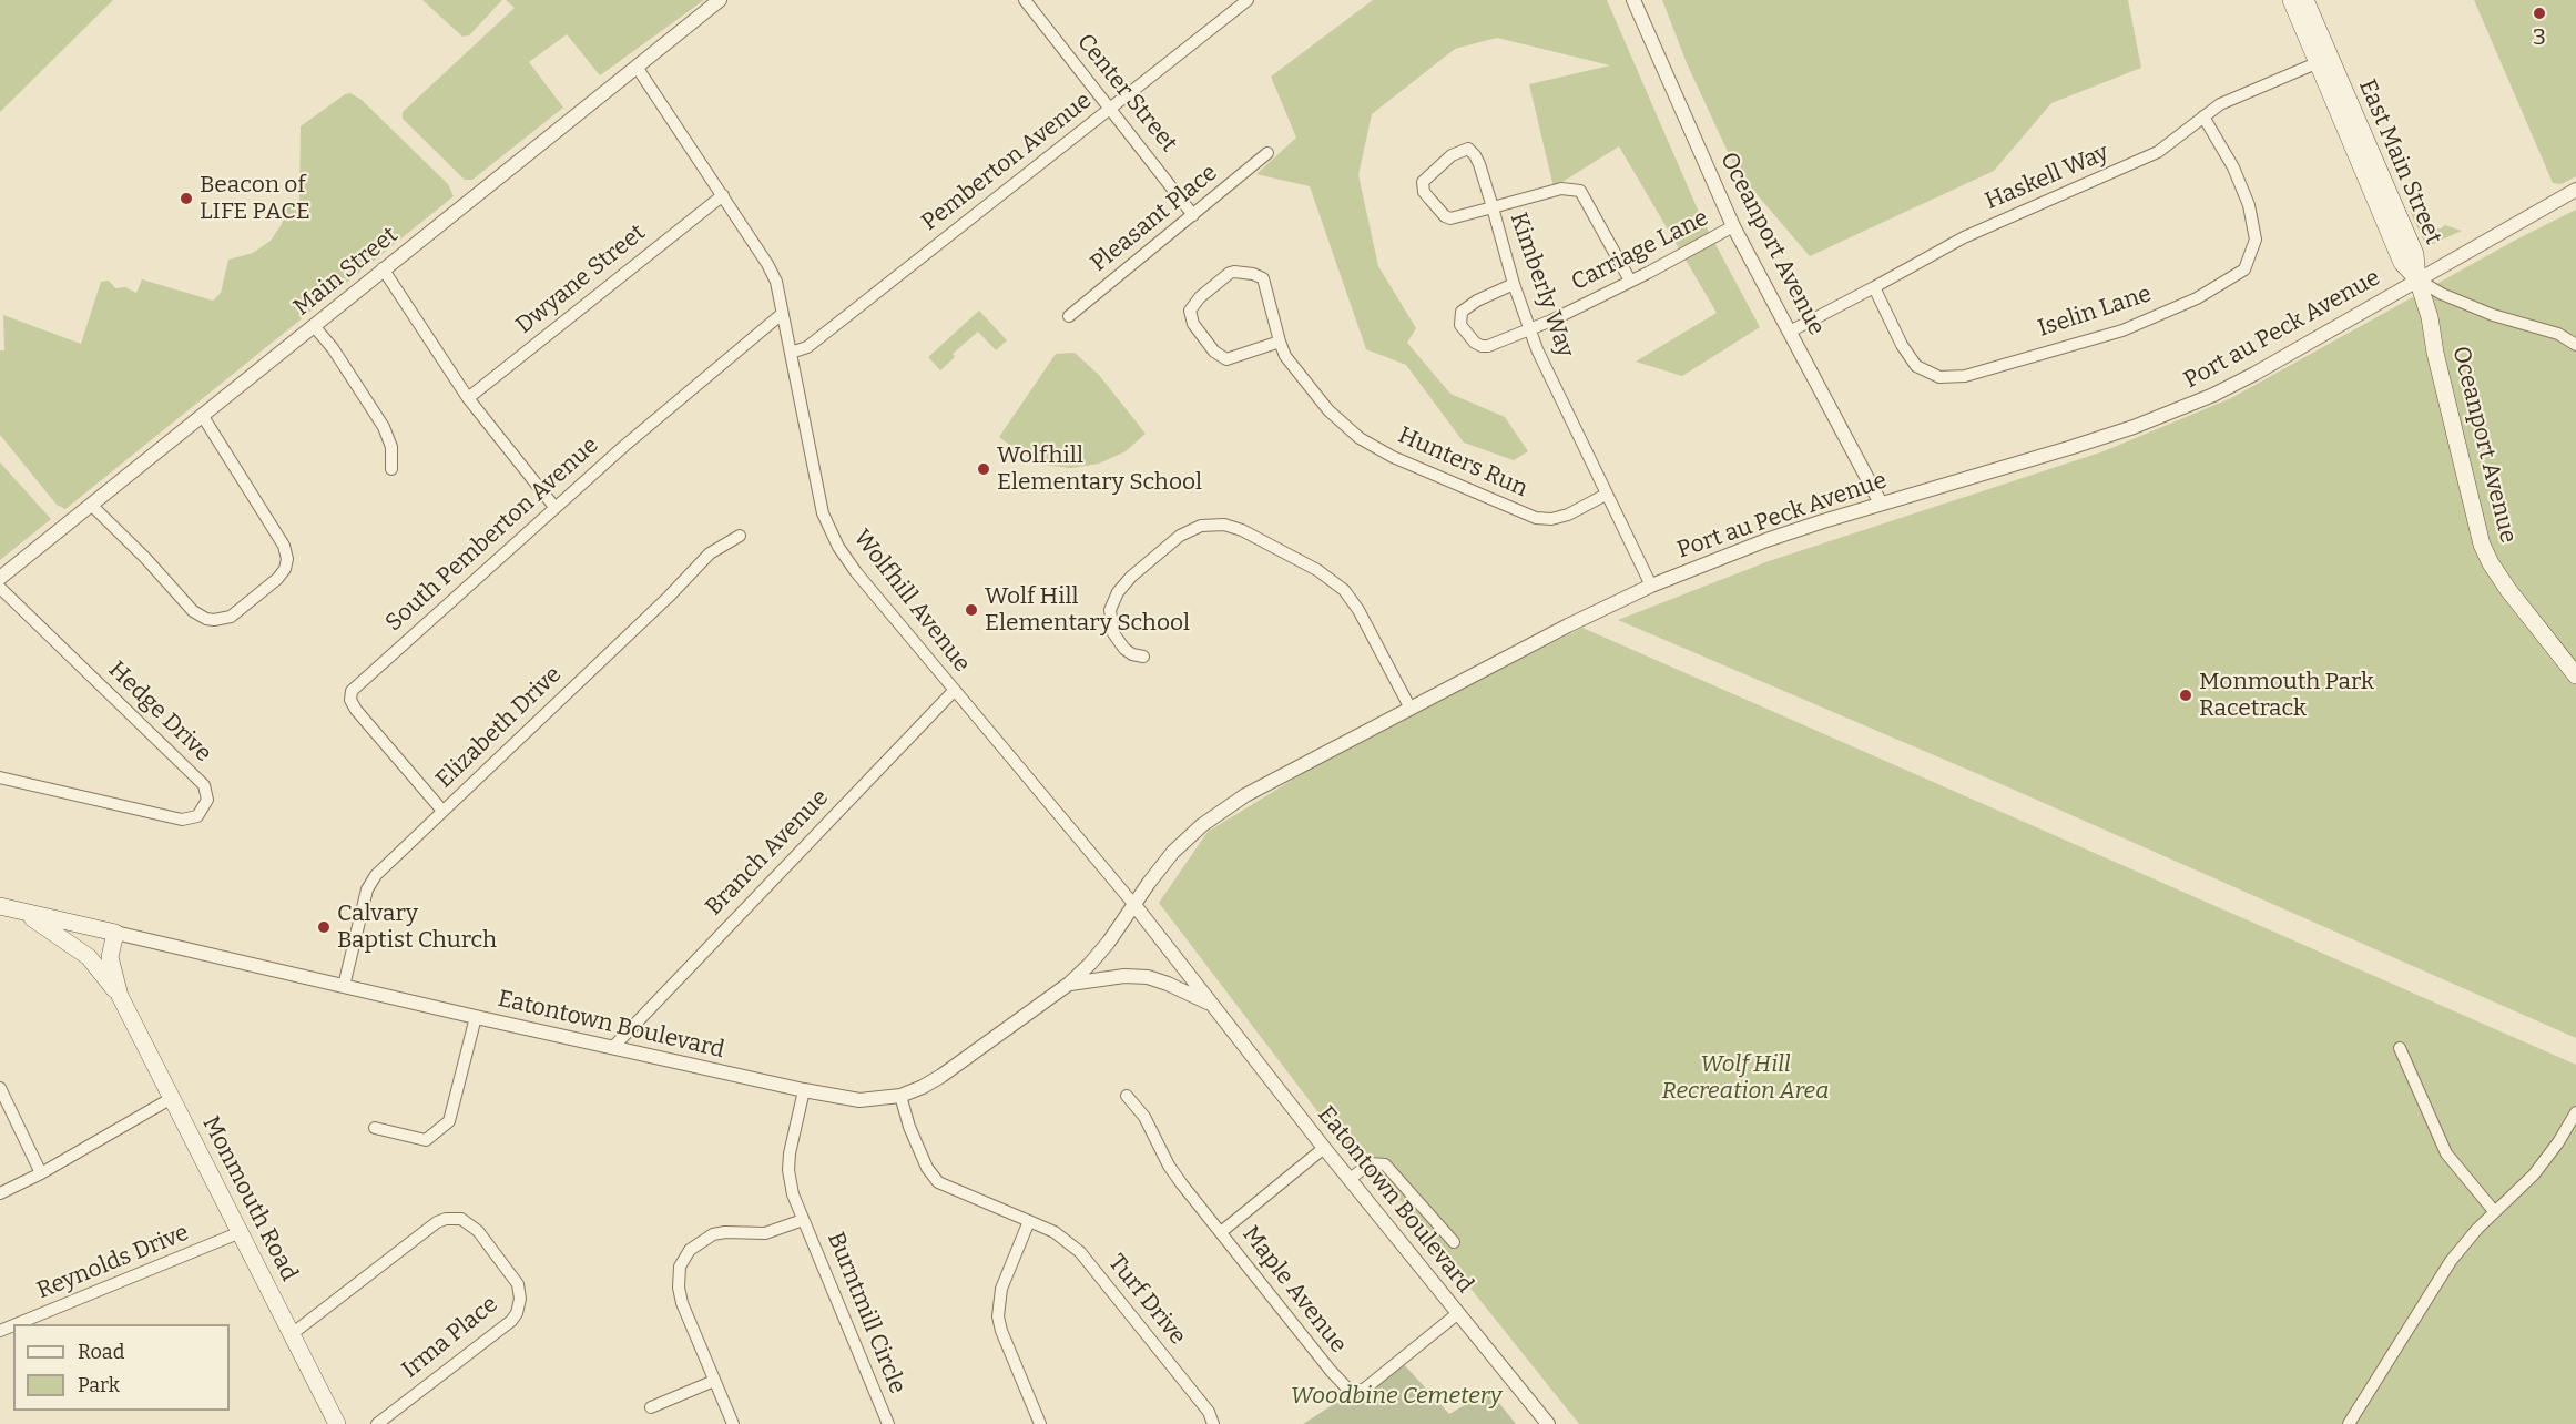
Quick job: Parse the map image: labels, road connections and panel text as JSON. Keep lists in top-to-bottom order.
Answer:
{
  "streets": {
    "main road": ["East Main Street", "Oceanport Avenue", "Monmouth Road"],
    "street": [
      "Center Street",
      "Pemberton Avenue",
      "Haskell Way",
      "Pleasant Place",
      "Carriage Lane",
      "Main Street",
      "Dwyane Street",
      "Kimberly Way",
      "Iselin Lane",
      "Port au Peck Avenue",
      "Hunters Run",
      "South Pemberton Avenue",
      "Wolfhill Avenue",
      "Hedge Drive",
      "Elizabeth Drive",
      "Branch Avenue",
      "Eatontown Boulevard",
      "Reynolds Drive",
      "Maple Avenue",
      "Turf Drive",
      "Burntmill Circle",
      "Irma Place"
    ]
  },
  "crossings": [
    ["Center Street", "Pemberton Avenue"],
    ["Center Street", "Pleasant Place"],
    ["Pemberton Avenue", "Wolfhill Avenue"],
    ["East Main Street", "Haskell Way"],
    ["East Main Street", "Oceanport Avenue"],
    ["East Main Street", "Port au Peck Avenue"],
    ["Haskell Way", "Oceanport Avenue"],
    ["Haskell Way", "Iselin Lane"],
    ["Oceanport Avenue", "Carriage Lane"],
    ["Oceanport Avenue", "Port au Peck Avenue"],
    ["Carriage Lane", "Kimberly Way"],
    ["Main Street", "Wolfhill Avenue"],
    ["Dwyane Street", "Wolfhill Avenue"],
    ["Kimberly Way", "Port au Peck Avenue"],
    ["Kimberly Way", "Hunters Run"],
    ["Port au Peck Avenue", "Wolfhill Avenue"],
    ["Port au Peck Avenue", "Eatontown Boulevard"],
    ["South Pemberton Avenue", "Wolfhill Avenue"],
    ["South Pemberton Avenue", "Elizabeth Drive"],
    ["Wolfhill Avenue", "Branch Avenue"],
    ["Wolfhill Avenue", "Eatontown Boulevard"],
    ["Elizabeth Drive", "Eatontown Boulevard"],
    ["Branch Avenue", "Eatontown Boulevard"],
    ["Eatontown Boulevard", "Monmouth Road"],
    ["Eatontown Boulevard", "Maple Avenue"],
    ["Eatontown Boulevard", "Turf Drive"],
    ["Eatontown Boulevard", "Burntmill Circle"],
    ["Monmouth Road", "Reynolds Drive"],
    ["Monmouth Road", "Irma Place"]
  ],
  "parks": ["Wolf Hill Recreation Area", "Woodbine Cemetery"],
  "places": [
    "3",
    "Beacon of LIFE PACE",
    "Wolfhill Elementary School",
    "Wolf Hill Elementary School",
    "Monmouth Park Racetrack",
    "Calvary Baptist Church"
  ],
  "legend": ["Road", "Park"]
}
